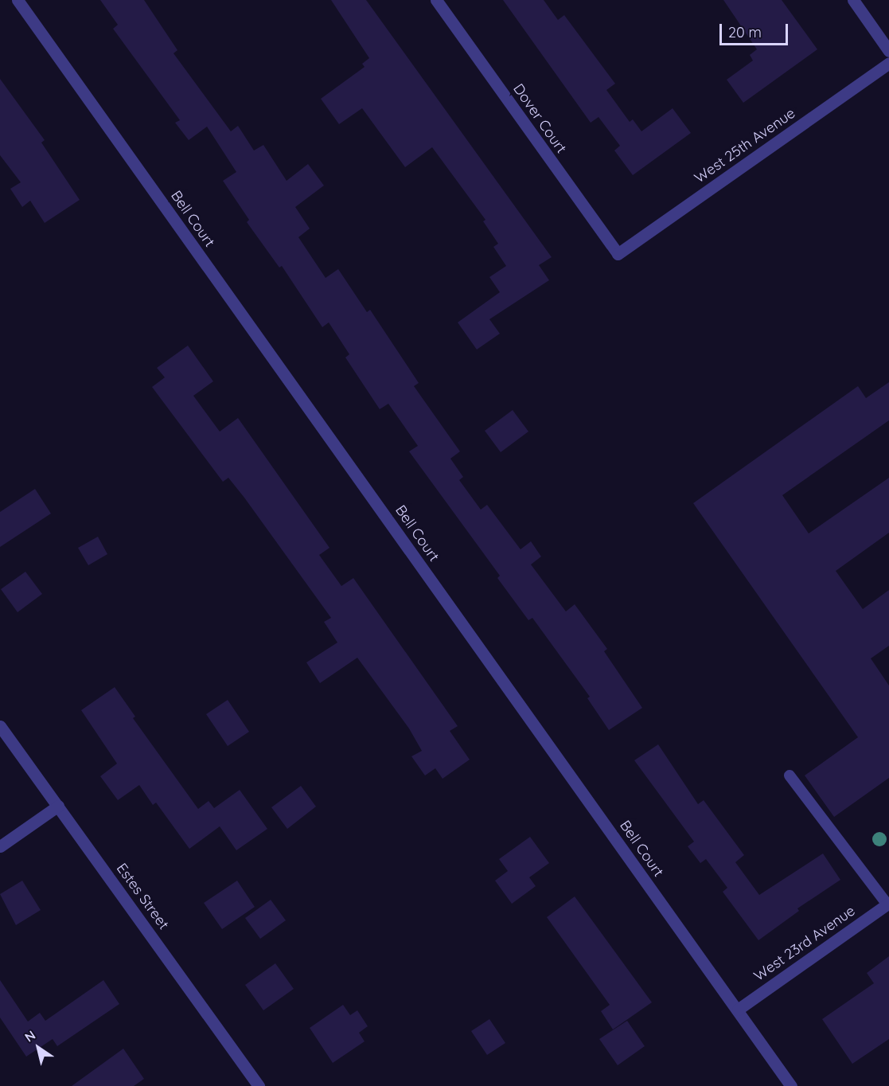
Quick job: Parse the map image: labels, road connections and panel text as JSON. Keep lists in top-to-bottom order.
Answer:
{
  "streets": {
    "street": [
      "Dover Court",
      "West 25th Avenue",
      "Bell Court",
      "Estes Street",
      "West 23rd Avenue"
    ]
  },
  "crossings": [
    ["Dover Court", "West 25th Avenue"],
    ["Bell Court", "West 23rd Avenue"]
  ],
  "scale_bar": "20 m",
  "north": "top left"
}
